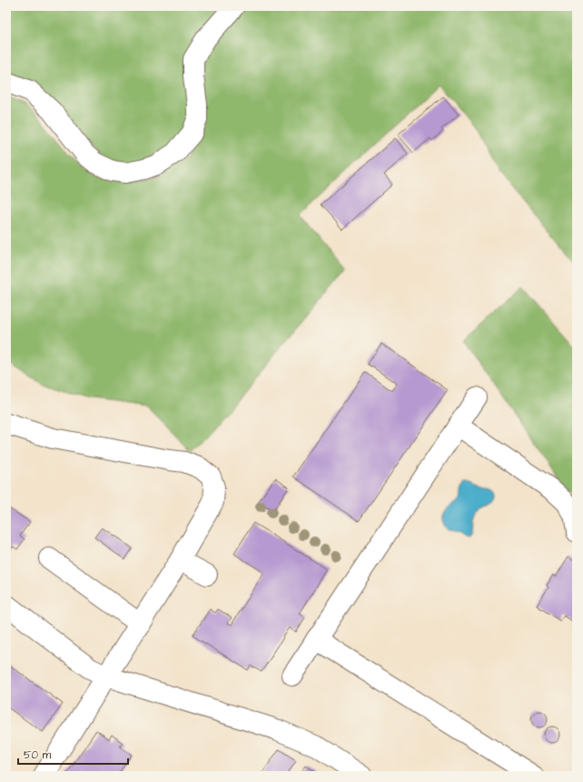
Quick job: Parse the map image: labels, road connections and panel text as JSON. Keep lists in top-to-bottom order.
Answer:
{
  "scale_bar": "50 m"
}
